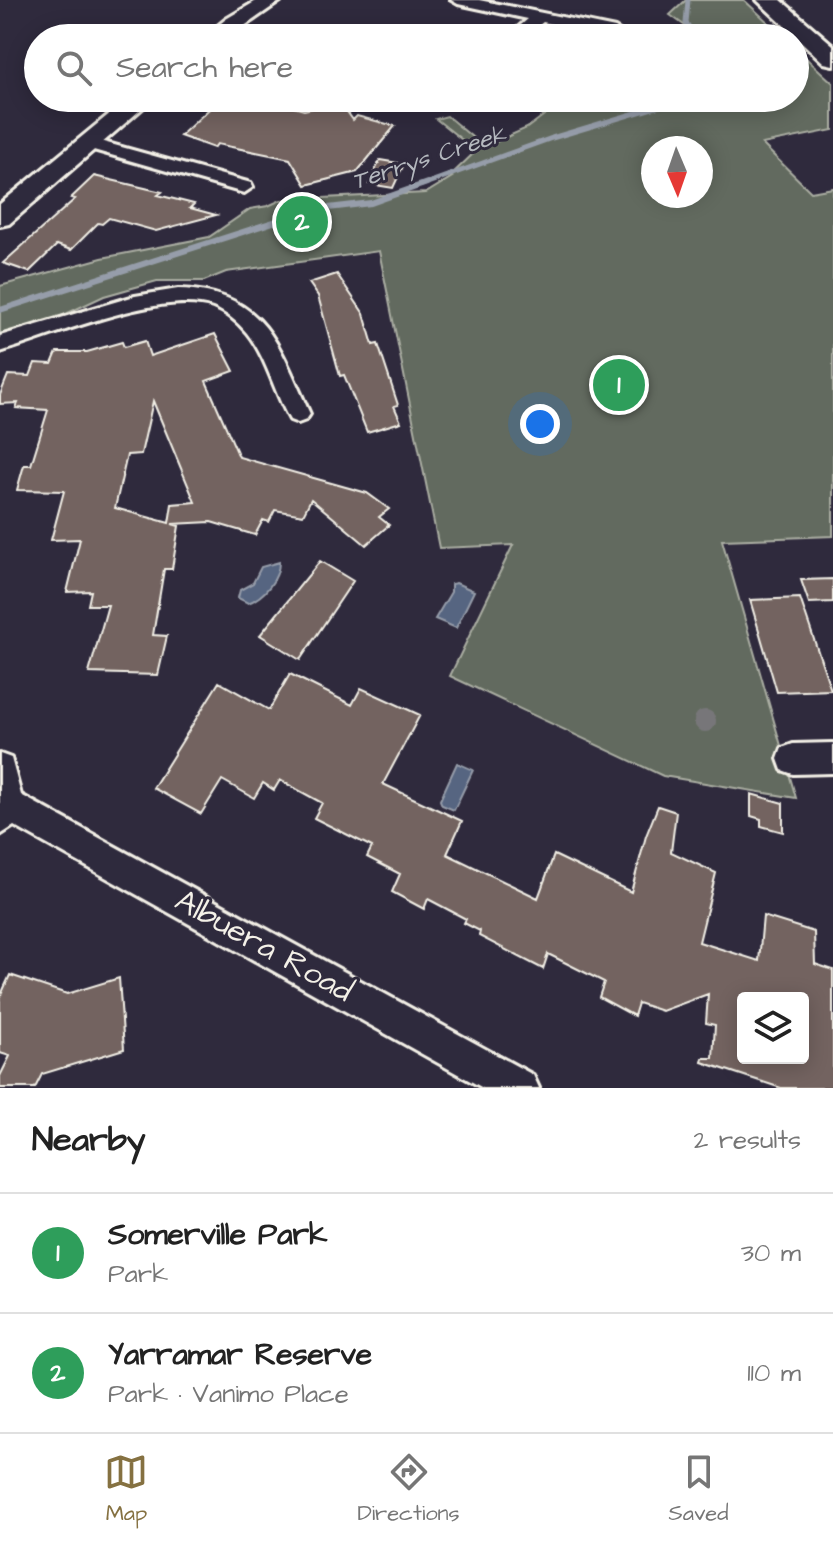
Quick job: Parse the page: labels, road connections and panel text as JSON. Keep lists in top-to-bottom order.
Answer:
{
  "streets": {
    "street": ["Albuera Road"]
  },
  "water": ["Terrys Creek"],
  "north": "bottom",
  "page": {
    "search": "Search here",
    "pins": ["2", "1"],
    "heading": ["Nearby", "2 results"],
    "list": [
      {
        "mark": "1",
        "name": "Somerville Park",
        "note": "Park",
        "value": "30 m"
      },
      {
        "mark": "2",
        "name": "Yarramar Reserve",
        "note": "Park · Vanimo Place",
        "value": "110 m"
      }
    ],
    "nav": ["Map", "Directions", "Saved"]
  }
}
